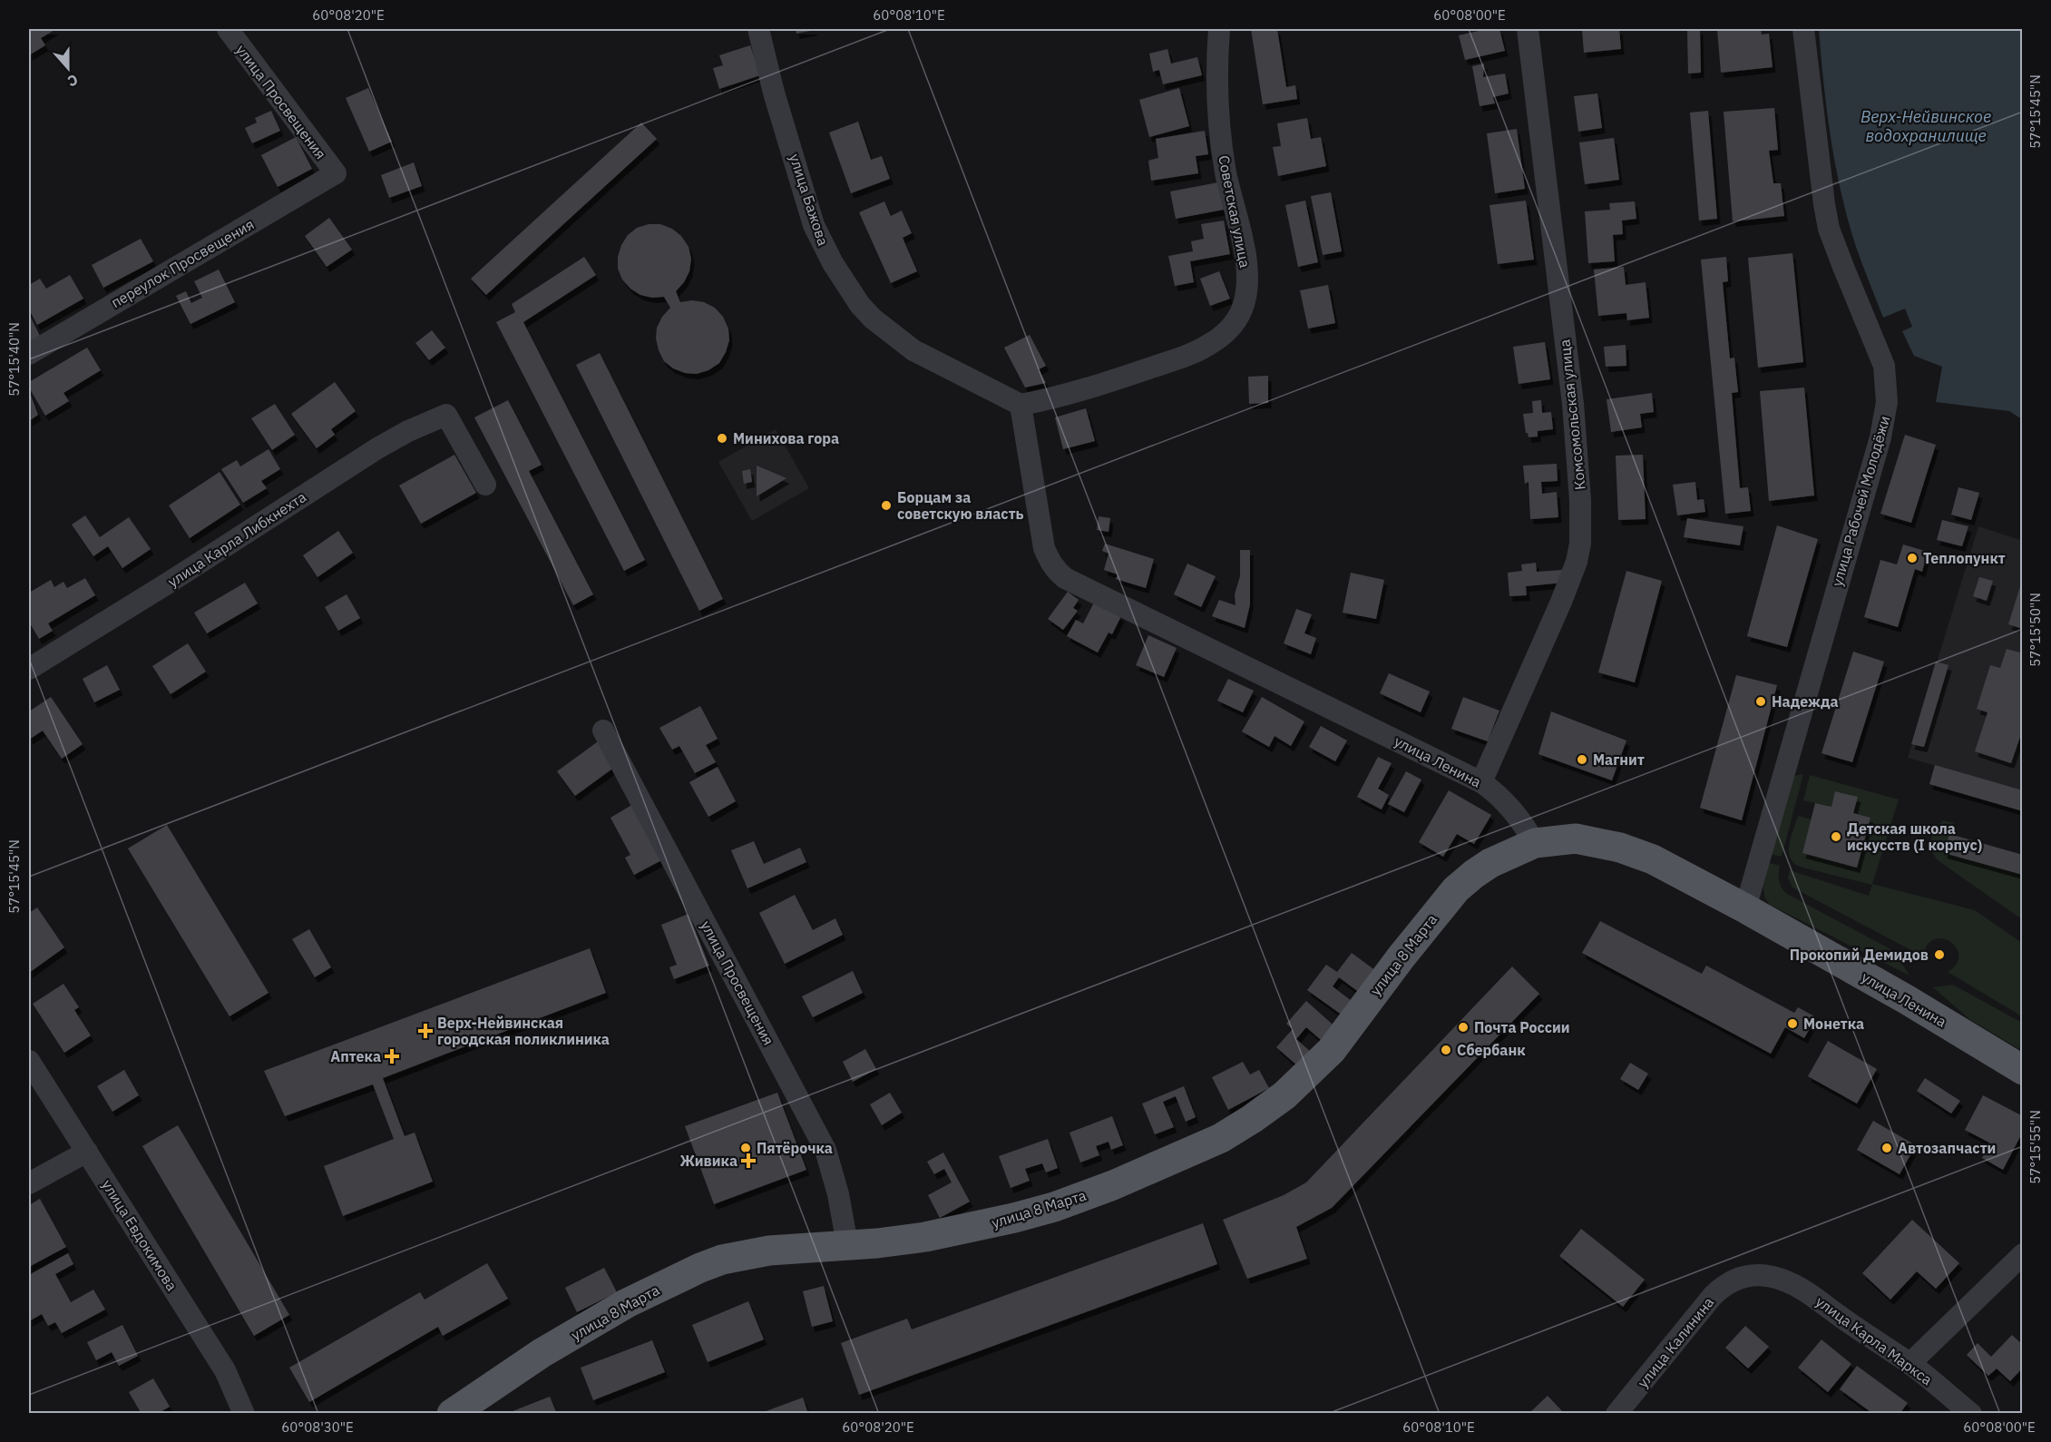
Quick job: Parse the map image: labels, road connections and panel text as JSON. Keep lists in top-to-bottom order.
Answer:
{
  "streets": {
    "main road": ["улица Ленина", "улица 8 Марта"],
    "street": [
      "улица Просвещения",
      "улица Бажова",
      "Советская улица",
      "переулок Просвещения",
      "Комсомольская улица",
      "улица Рабочей Молодёжи",
      "улица Карла Либкнехта",
      "улица Евдокимова",
      "улица Карла Маркса",
      "улица Калинина"
    ]
  },
  "crossings": [
    ["улица Просвещения", "переулок Просвещения"],
    ["улица Просвещения", "улица 8 Марта"],
    ["улица Бажова", "Советская улица"],
    ["улица Бажова", "улица Ленина"],
    ["Советская улица", "улица Ленина"],
    ["Комсомольская улица", "улица Ленина"],
    ["улица Рабочей Молодёжи", "улица Ленина"],
    ["улица Ленина", "улица 8 Марта"],
    ["улица Карла Маркса", "улица Калинина"]
  ],
  "water": ["Верх-Нейвинское водохранилище"],
  "places": {
    "other": [
      "Минихова гора",
      "Борцам за советскую власть",
      "Теплопункт",
      "Надежда",
      "Магнит",
      "Детская школа искусств (I корпус)",
      "Прокопий Демидов",
      "Монетка",
      "Почта России",
      "Сбербанк",
      "Пятёрочка",
      "Автозапчасти"
    ],
    "health": ["Верх-Нейвинская городская поликлиника", "Аптека", "Живика"]
  },
  "north": "bottom",
  "coordinates": [
    "60°08'20\"E",
    "60°08'10\"E",
    "60°08'00\"E",
    "57°15'45\"N",
    "57°15'40\"N",
    "57°15'50\"N",
    "57°15'55\"N",
    "60°08'30\"E"
  ]
}
